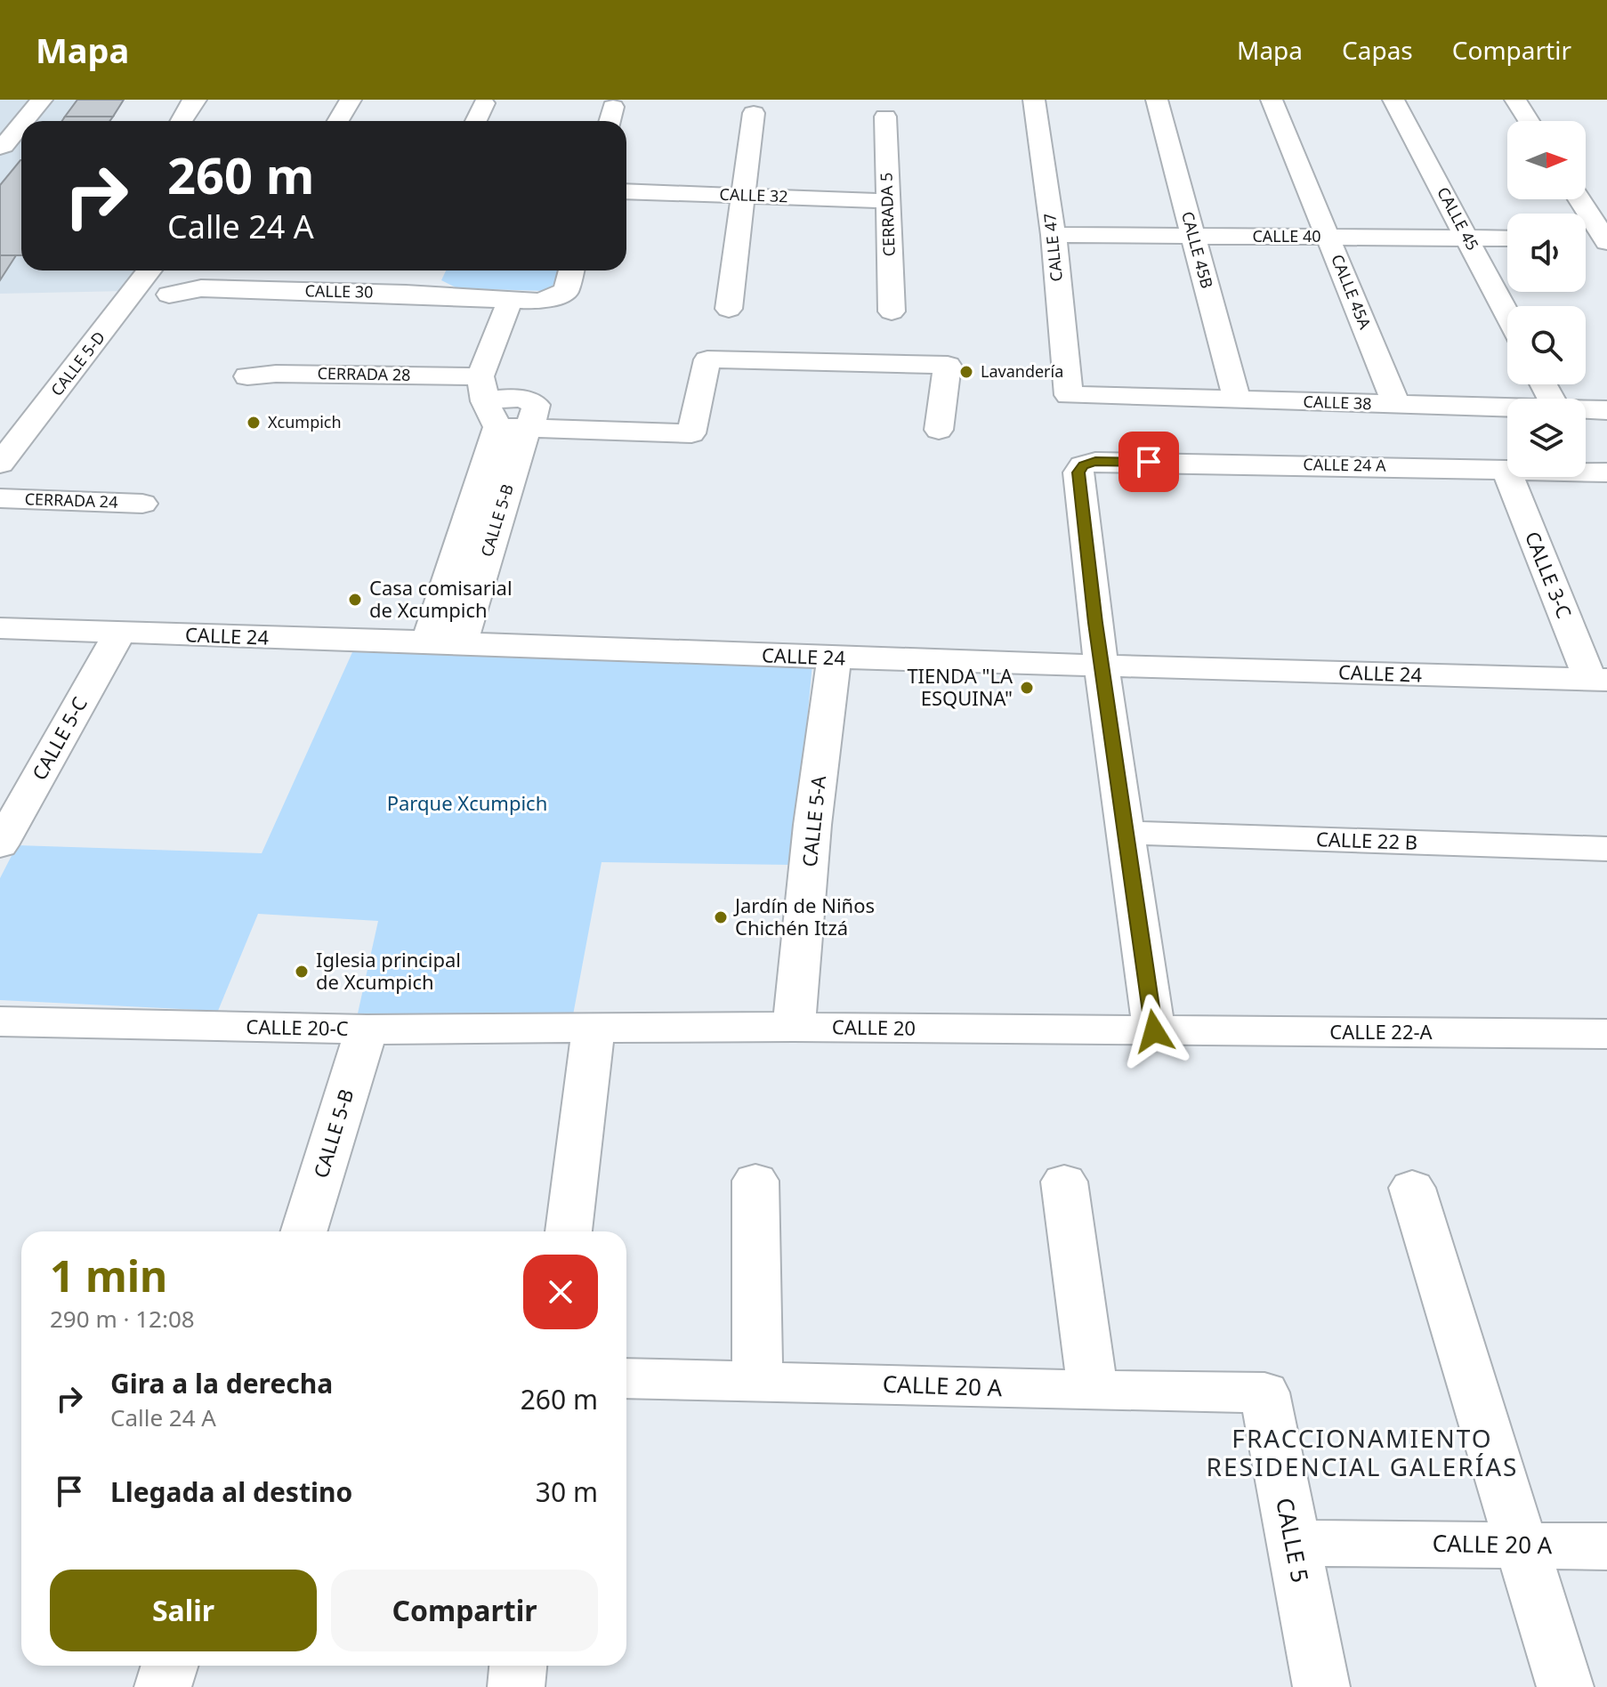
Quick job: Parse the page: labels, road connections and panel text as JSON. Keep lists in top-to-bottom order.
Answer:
{
  "streets": {
    "street": [
      "CALLE 32",
      "CERRADA 5",
      "CALLE 45",
      "CALLE 40",
      "CALLE 47",
      "CALLE 45B",
      "CALLE 30",
      "CALLE 45A",
      "CALLE 5-D",
      "CERRADA 28",
      "CALLE 38",
      "CALLE 24 A",
      "CERRADA 24",
      "CALLE 5-B",
      "CALLE 3-C",
      "CALLE 24",
      "CALLE 5-C",
      "CALLE 5-A",
      "CALLE 22 B",
      "CALLE 20-C",
      "CALLE 20",
      "CALLE 22-A",
      "CALLE 20 A",
      "CALLE 5"
    ]
  },
  "crossings": [
    ["CALLE 32", "CERRADA 5"],
    ["CALLE 45", "CALLE 40"],
    ["CALLE 40", "CALLE 47"],
    ["CALLE 40", "CALLE 45B"],
    ["CALLE 40", "CALLE 45A"],
    ["CALLE 47", "CALLE 38"],
    ["CALLE 45B", "CALLE 38"],
    ["CALLE 30", "CALLE 5-B"],
    ["CALLE 45A", "CALLE 38"],
    ["CERRADA 28", "CALLE 5-B"],
    ["CALLE 24 A", "CALLE 3-C"],
    ["CALLE 24 A", "CALLE 24"],
    ["CALLE 5-B", "CALLE 24"],
    ["CALLE 5-B", "CALLE 20-C"],
    ["CALLE 3-C", "CALLE 24"],
    ["CALLE 24", "CALLE 5-C"],
    ["CALLE 24", "CALLE 5-A"],
    ["CALLE 5-A", "CALLE 20"],
    ["CALLE 20-C", "CALLE 20"],
    ["CALLE 20", "CALLE 22-A"],
    ["CALLE 20 A", "CALLE 5"]
  ],
  "districts": ["FRACCIONAMIENTO RESIDENCIAL GALERÍAS"],
  "parks": ["Parque Xcumpich"],
  "places": [
    "Lavandería",
    "Xcumpich",
    "Casa comisarial de Xcumpich",
    "TIENDA \"LA ESQUINA\"",
    "Jardín de Niños Chichén Itzá",
    "Iglesia principal de Xcumpich"
  ],
  "north": "right",
  "page": {
    "header": "Mapa",
    "nav": ["Mapa", "Capas", "Compartir"],
    "turn": ["260 m", "Calle 24 A"],
    "heading": ["1 min", "290 m · 12:08"],
    "list": [
      {
        "name": "Gira a la derecha",
        "note": "Calle 24 A",
        "value": "260 m"
      },
      {
        "name": "Llegada al destino",
        "value": "30 m"
      }
    ],
    "buttons": ["Salir", "Compartir"]
  }
}
